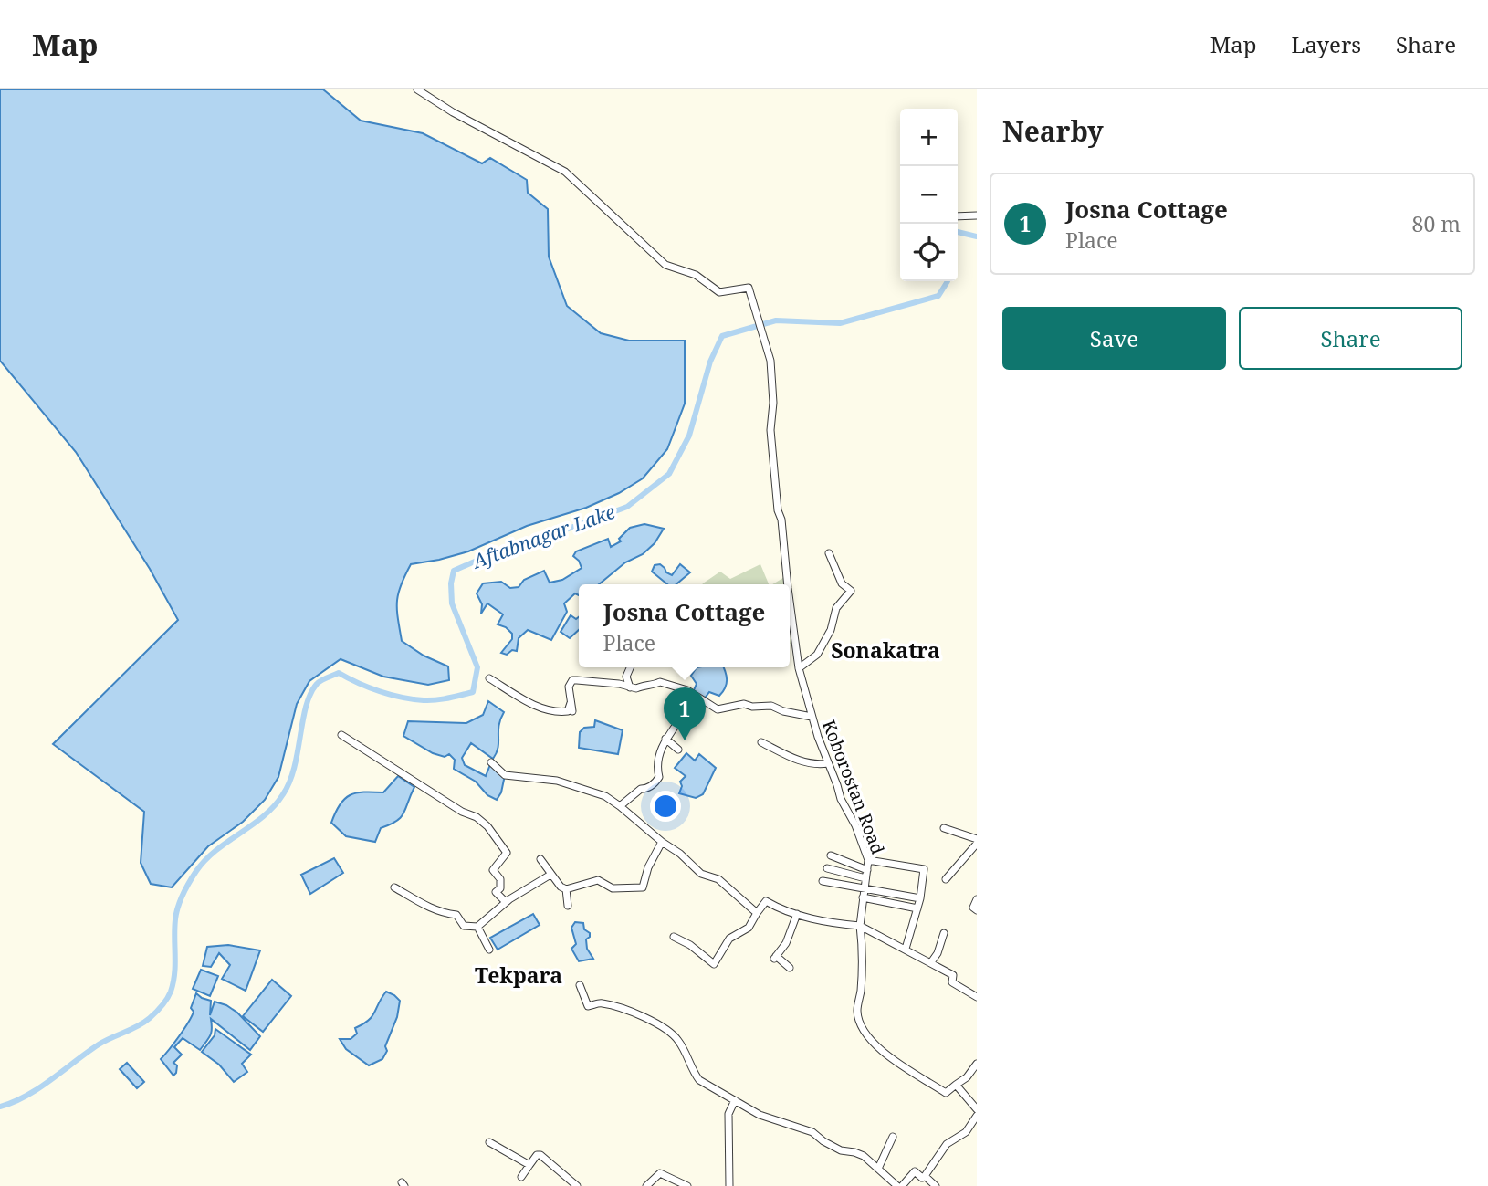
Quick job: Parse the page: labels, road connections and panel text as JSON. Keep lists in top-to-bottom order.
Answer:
{
  "streets": {
    "street": ["Koborostan Road"]
  },
  "districts": ["Sonakatra", "Tekpara"],
  "water": ["Aftabnagar Lake"],
  "page": {
    "header": "Map",
    "nav": ["Map", "Layers", "Share"],
    "heading": "Nearby",
    "map_buttons": ["+", "−"],
    "list": [
      {
        "mark": "1",
        "name": "Josna Cottage",
        "note": "Place",
        "value": "80 m"
      }
    ],
    "buttons": ["Save", "Share"],
    "popup": ["Josna Cottage", "Place"],
    "pins": "1"
  }
}
